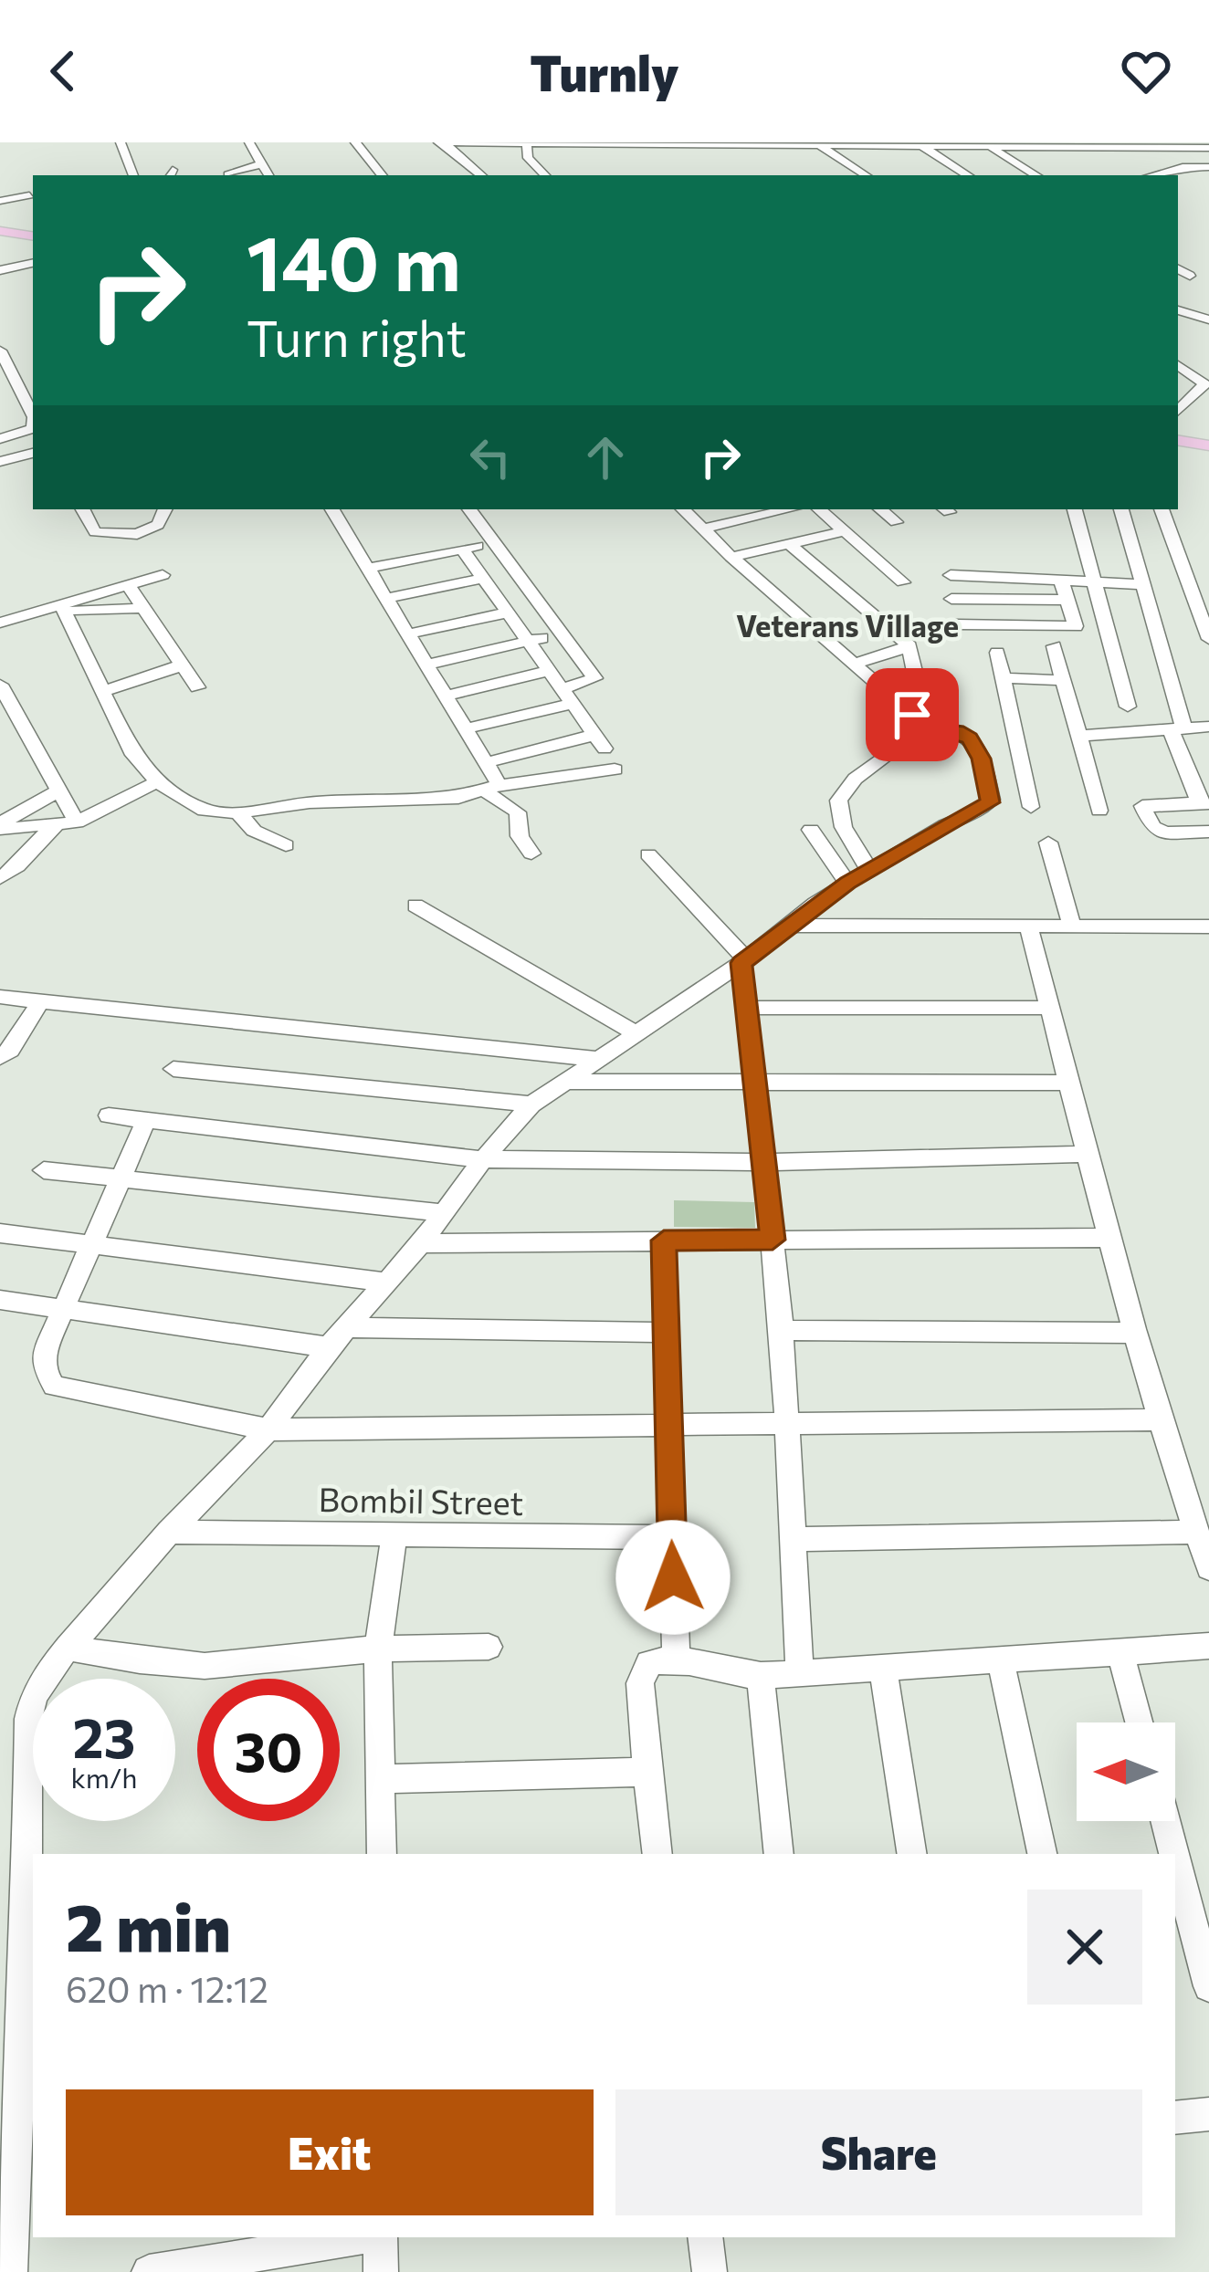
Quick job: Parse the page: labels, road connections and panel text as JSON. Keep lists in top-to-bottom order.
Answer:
{
  "streets": {
    "street": ["Bombil Street"]
  },
  "districts": ["Veterans Village"],
  "north": "left",
  "page": {
    "header": "Turnly",
    "turn": ["140 m", "Turn right"],
    "speed": "23 km/h",
    "limit": "30",
    "heading": ["2 min", "620 m · 12:12"],
    "buttons": ["Exit", "Share"]
  }
}
